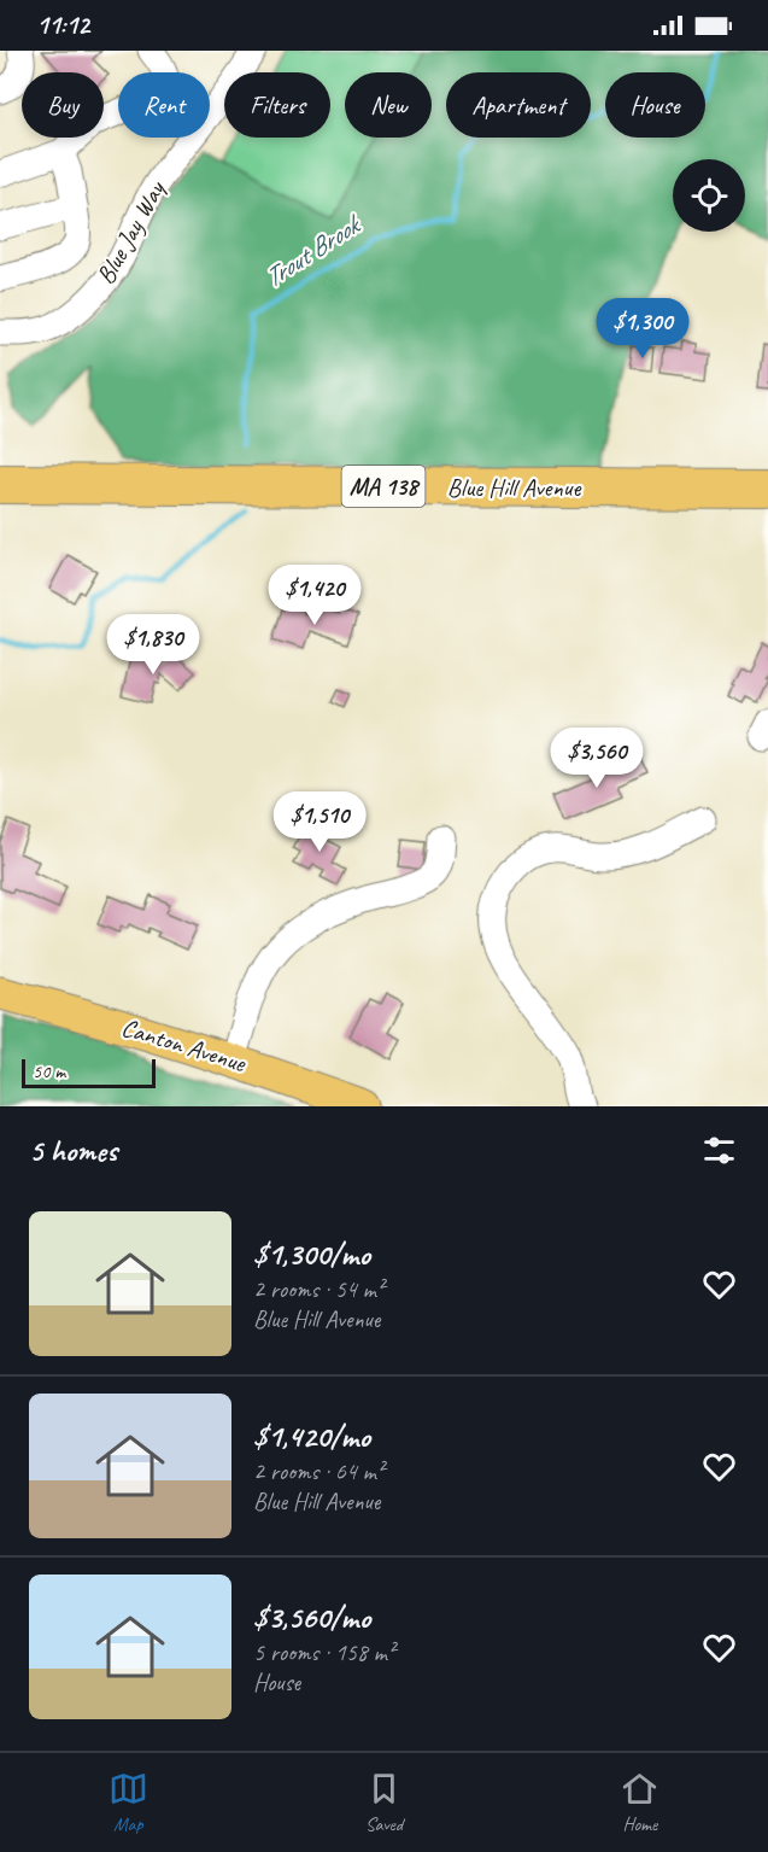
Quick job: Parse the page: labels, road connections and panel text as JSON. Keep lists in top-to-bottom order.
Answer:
{
  "streets": {
    "highway": ["MA 138", "Blue Hill Avenue"],
    "main road": ["Canton Avenue"],
    "lane": ["Blue Jay Way"]
  },
  "water": ["Trout Brook"],
  "scale_bar": "50 m",
  "page": {
    "status": "11:12",
    "chip": [
      "Buy",
      "Rent",
      "Filters",
      "New",
      "Apartment",
      "House"
    ],
    "price": [
      "$1,300",
      "$1,420",
      "$1,830",
      "$3,560",
      "$1,510"
    ],
    "scale": "50 m",
    "heading": "5 homes",
    "list": [
      {
        "name": "$1,300/mo",
        "note": "2 rooms · 54 m² · Blue Hill Avenue"
      },
      {
        "name": "$1,420/mo",
        "note": "2 rooms · 64 m² · Blue Hill Avenue"
      },
      {
        "name": "$3,560/mo",
        "note": "5 rooms · 158 m² · House"
      }
    ],
    "tabs": ["Map", "Saved", "Home"]
  }
}
